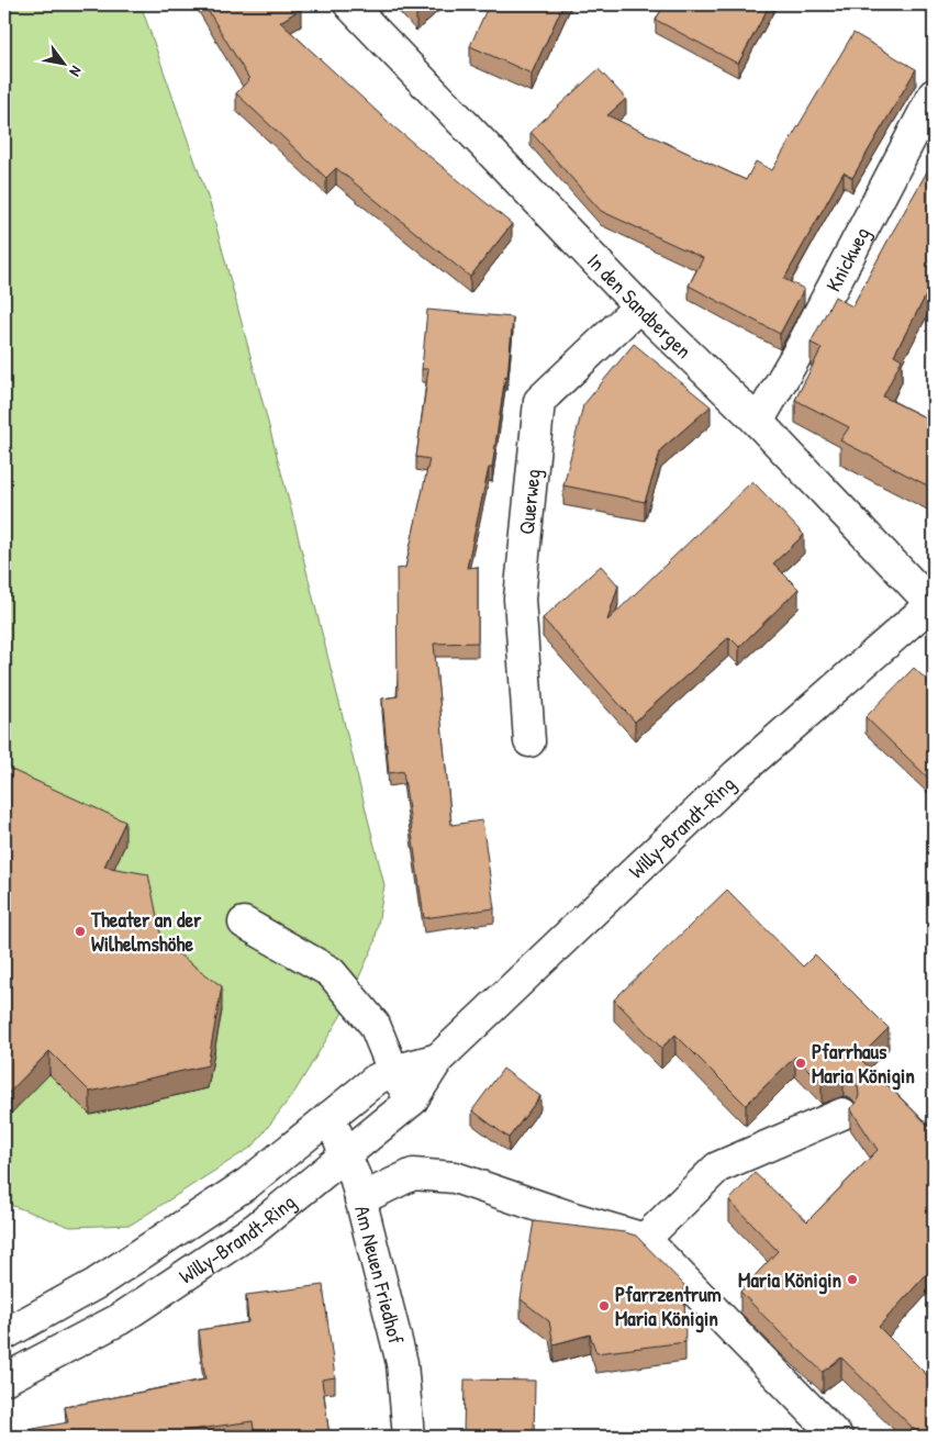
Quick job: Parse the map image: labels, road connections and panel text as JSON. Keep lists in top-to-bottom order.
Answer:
{
  "streets": {
    "street": [
      "Knickweg",
      "In den Sandbergen",
      "Querweg",
      "Willy-Brandt-Ring",
      "Am Neuen Friedhof"
    ]
  },
  "crossings": [
    ["Knickweg", "In den Sandbergen"],
    ["In den Sandbergen", "Querweg"],
    ["In den Sandbergen", "Willy-Brandt-Ring"],
    ["Willy-Brandt-Ring", "Am Neuen Friedhof"]
  ],
  "places": [
    "Theater an der Wilhelmshöhe",
    "Pfarrhaus Maria Königin",
    "Maria Königin",
    "Pfarrzentrum Maria Königin"
  ],
  "north": "bottom right"
}
